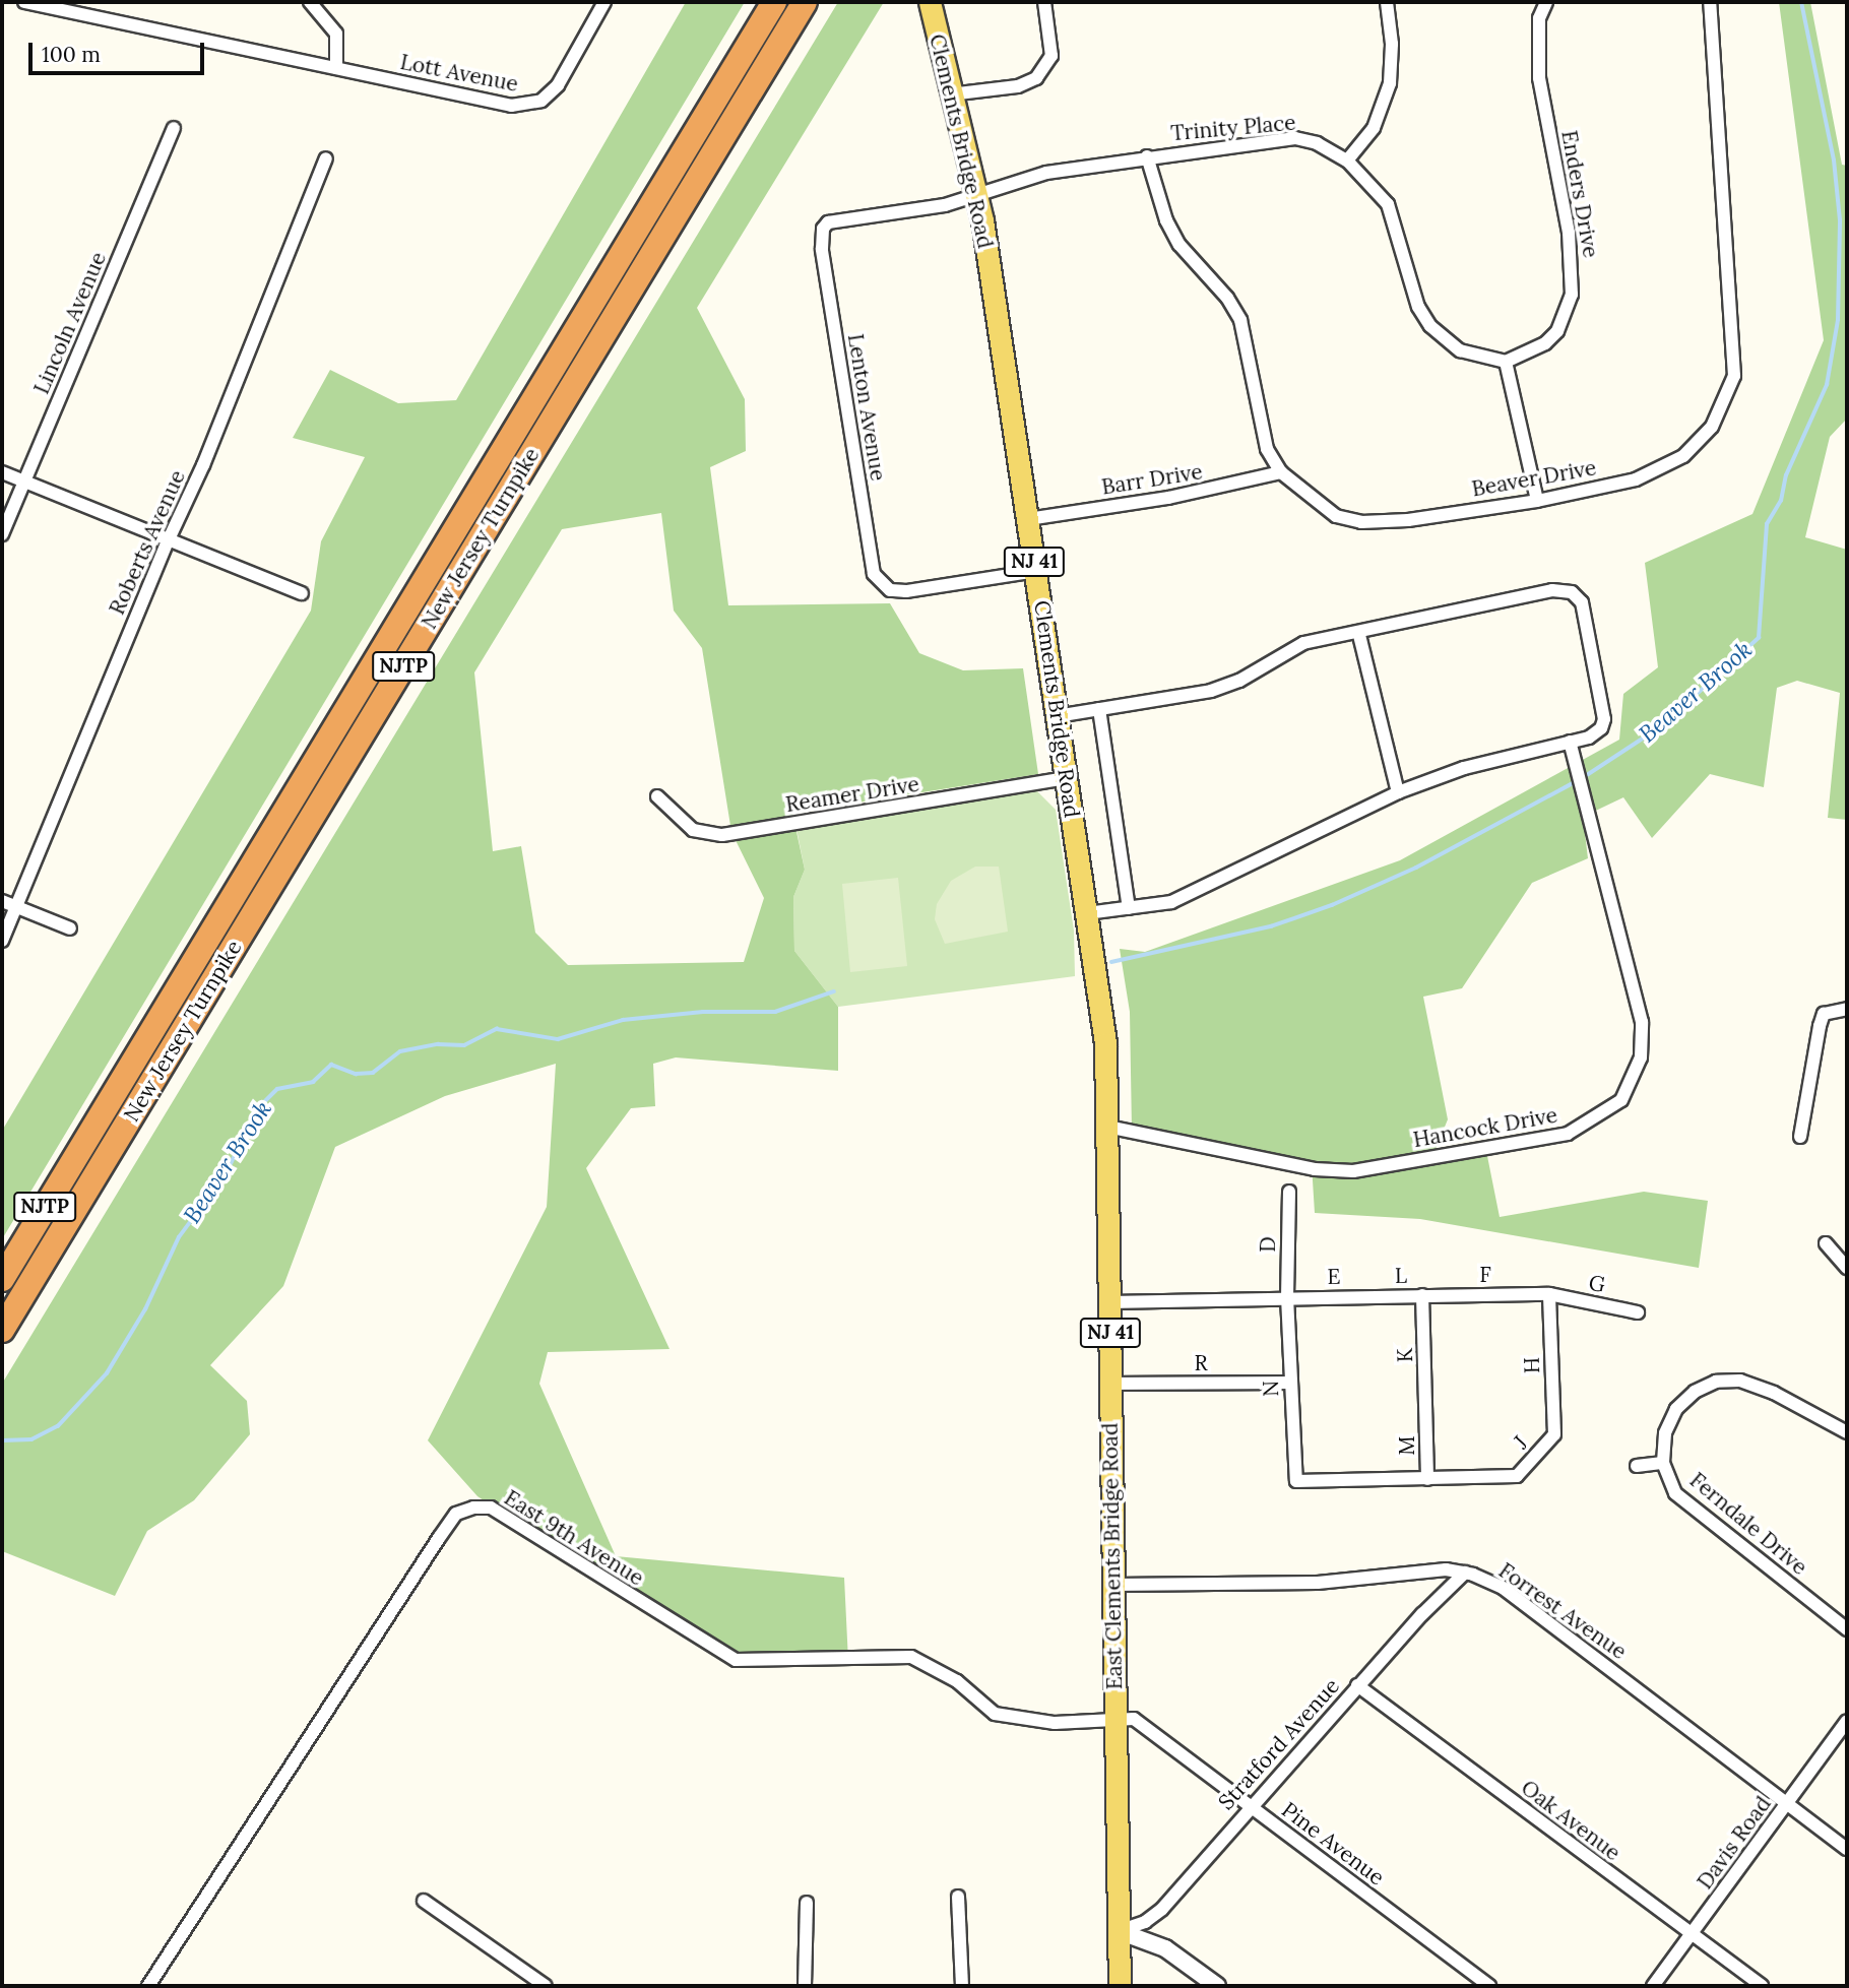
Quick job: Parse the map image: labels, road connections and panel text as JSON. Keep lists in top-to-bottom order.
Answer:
{
  "streets": {
    "highway": ["New Jersey Turnpike", "NJTP"],
    "main road": ["Clements Bridge Road", "NJ 41", "East Clements Bridge Road"],
    "street": [
      "Lott Avenue",
      "Trinity Place",
      "Enders Drive",
      "Lincoln Avenue",
      "Lenton Avenue",
      "Beaver Drive",
      "Barr Drive",
      "Roberts Avenue",
      "Reamer Drive",
      "Hancock Drive",
      "D",
      "F",
      "L",
      "E",
      "G",
      "K",
      "R",
      "H",
      "N",
      "J",
      "M",
      "Ferndale Drive",
      "East 9th Avenue",
      "Forrest Avenue",
      "Stratford Avenue",
      "Oak Avenue",
      "Davis Road",
      "Pine Avenue"
    ]
  },
  "crossings": [
    ["Trinity Place", "Clements Bridge Road"],
    ["Trinity Place", "Enders Drive"],
    ["Trinity Place", "Lenton Avenue"],
    ["Trinity Place", "Beaver Drive"],
    ["Clements Bridge Road", "Lenton Avenue"],
    ["Clements Bridge Road", "Barr Drive"],
    ["Clements Bridge Road", "Reamer Drive"],
    ["Clements Bridge Road", "Hancock Drive"],
    ["Clements Bridge Road", "East Clements Bridge Road"],
    ["Beaver Drive", "Barr Drive"],
    ["Hancock Drive", "East Clements Bridge Road"],
    ["D", "E"],
    ["D", "N"],
    ["F", "L"],
    ["F", "G"],
    ["F", "K"],
    ["F", "H"],
    ["L", "E"],
    ["L", "K"],
    ["E", "N"],
    ["G", "H"],
    ["K", "M"],
    ["R", "N"],
    ["R", "East Clements Bridge Road"],
    ["H", "J"],
    ["N", "J"],
    ["N", "M"],
    ["J", "M"],
    ["East 9th Avenue", "East Clements Bridge Road"],
    ["East 9th Avenue", "Pine Avenue"],
    ["East Clements Bridge Road", "Forrest Avenue"],
    ["East Clements Bridge Road", "Stratford Avenue"],
    ["East Clements Bridge Road", "Pine Avenue"],
    ["Forrest Avenue", "Stratford Avenue"],
    ["Forrest Avenue", "Davis Road"],
    ["Stratford Avenue", "Oak Avenue"],
    ["Stratford Avenue", "Pine Avenue"],
    ["Oak Avenue", "Davis Road"]
  ],
  "water": ["Beaver Brook"],
  "scale_bar": "100 m"
}
